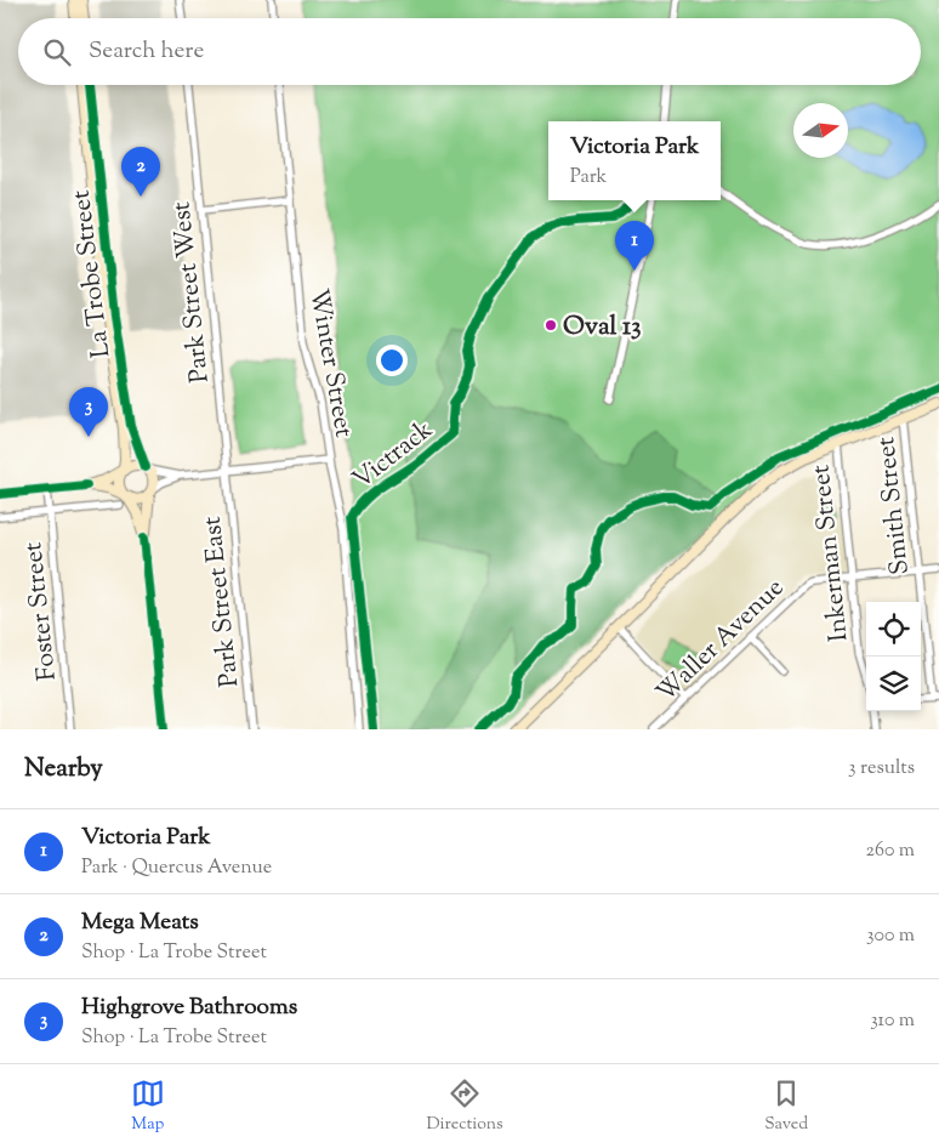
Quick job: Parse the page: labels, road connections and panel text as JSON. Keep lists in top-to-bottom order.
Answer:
{
  "streets": {
    "main road": ["La Trobe Street"],
    "street": [
      "Park Street West",
      "Winter Street",
      "Smith Street",
      "Inkerman Street",
      "Park Street East",
      "Foster Street",
      "Waller Avenue"
    ],
    "cycle path": ["Victrack"]
  },
  "crossings": [
    ["Park Street West", "Park Street East"],
    ["Smith Street", "Waller Avenue"],
    ["Inkerman Street", "Waller Avenue"]
  ],
  "places": ["Oval 13"],
  "north": "right",
  "page": {
    "search": "Search here",
    "popup": ["Victoria Park", "Park"],
    "pins": ["2", "1", "3"],
    "heading": ["Nearby", "3 results"],
    "list": [
      {
        "mark": "1",
        "name": "Victoria Park",
        "note": "Park · Quercus Avenue",
        "value": "260 m"
      },
      {
        "mark": "2",
        "name": "Mega Meats",
        "note": "Shop · La Trobe Street",
        "value": "300 m"
      },
      {
        "mark": "3",
        "name": "Highgrove Bathrooms",
        "note": "Shop · La Trobe Street",
        "value": "310 m"
      }
    ],
    "nav": ["Map", "Directions", "Saved"]
  }
}
